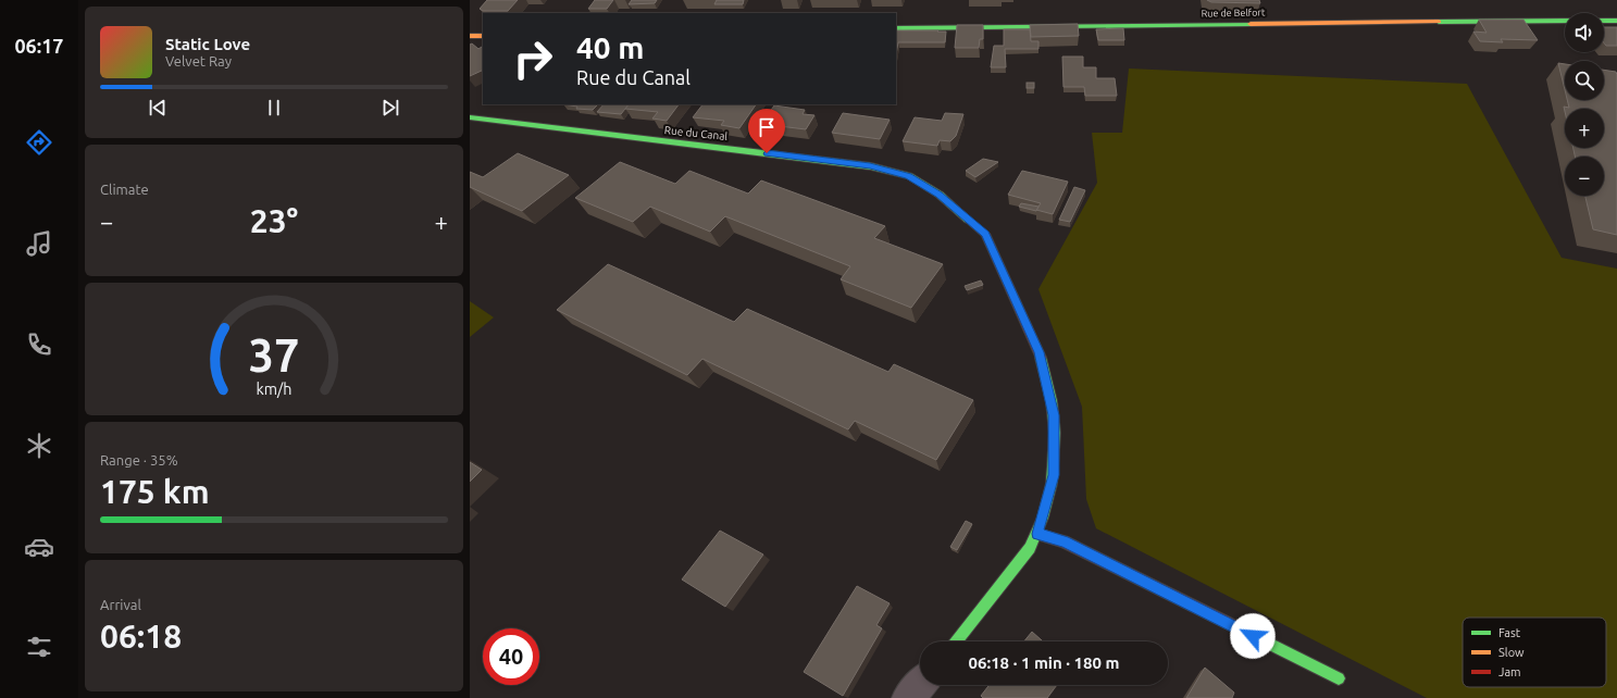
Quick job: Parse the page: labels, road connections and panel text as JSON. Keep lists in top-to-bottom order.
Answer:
{
  "streets": {
    "street": ["Rue de Belfort", "Rue du Canal"]
  },
  "legend": ["Fast", "Slow", "Jam"],
  "page": {
    "tabs": "06:17",
    "map_buttons": ["+", "−"],
    "turn": ["40 m", "Rue du Canal"],
    "song": ["Static Love", "Velvet Ray"],
    "tile": [
      "Climate",
      ["Range · 35%", "175 km"],
      ["Arrival", "06:18"]
    ],
    "heat": ["−", "23°", "+"],
    "limit": "40",
    "trip": "06:18 · 1 min · 180 m",
    "gauge": ["37", "km/h"]
  }
}
